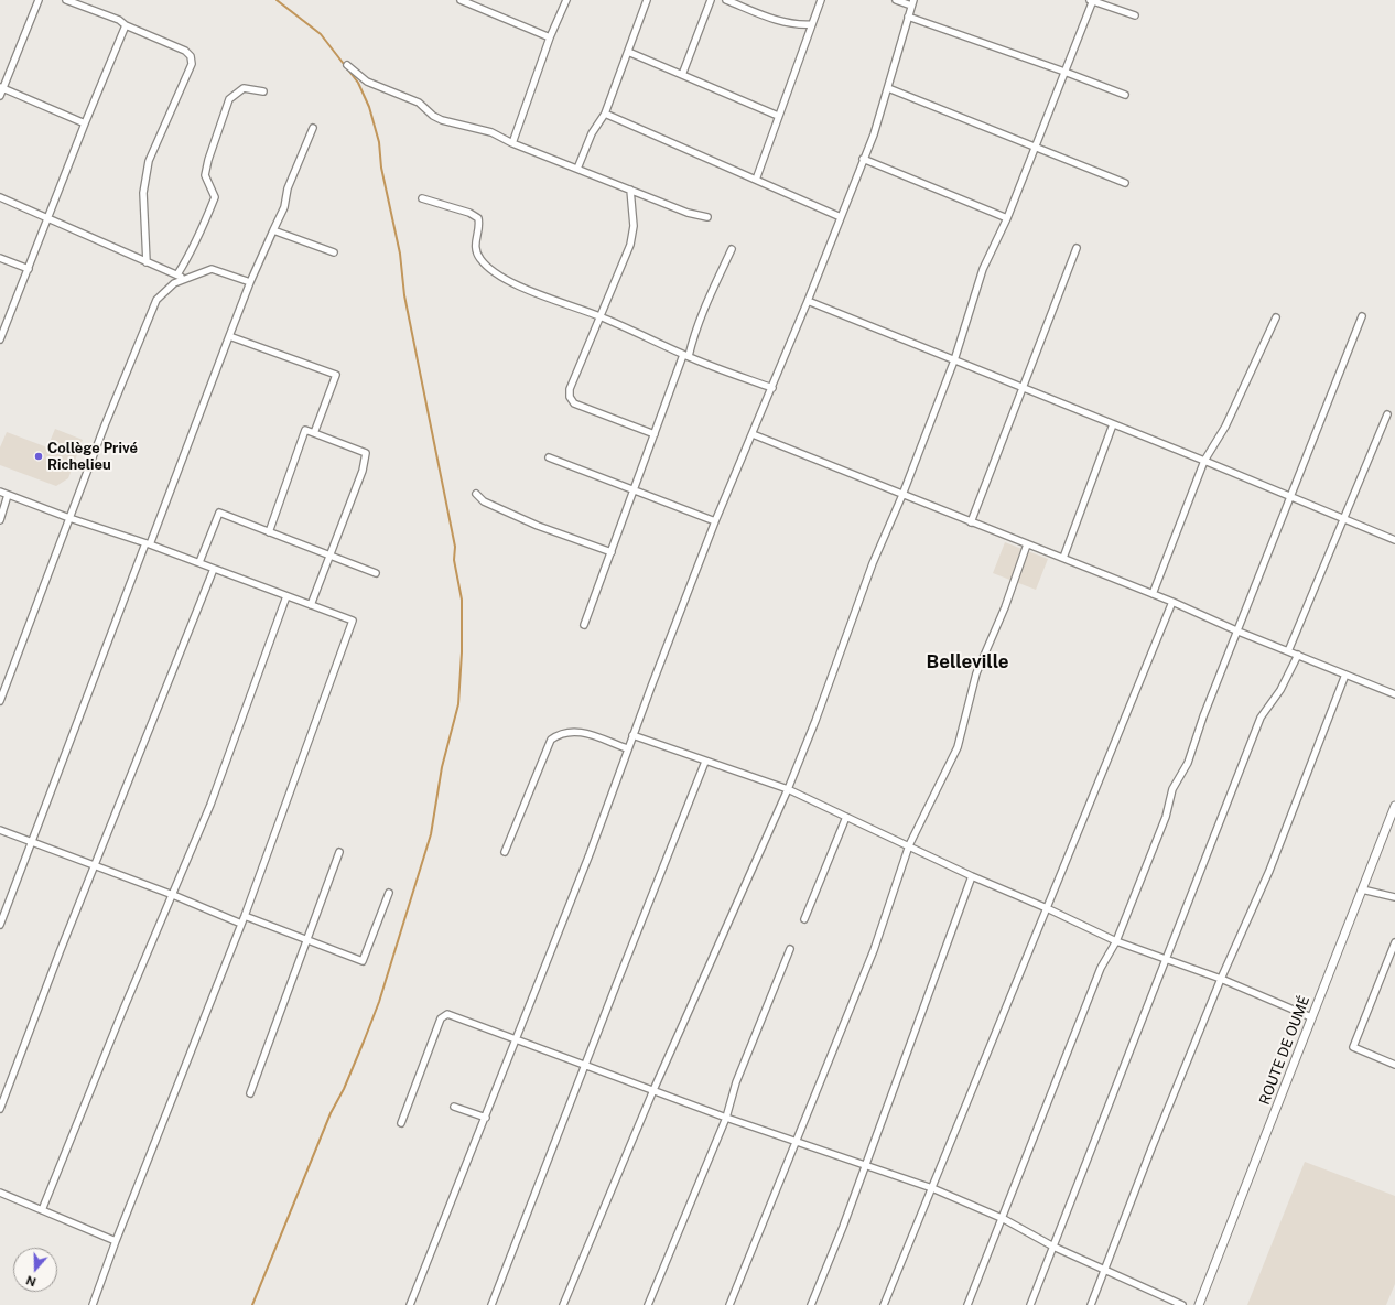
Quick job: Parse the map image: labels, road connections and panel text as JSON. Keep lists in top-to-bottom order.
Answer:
{
  "streets": {
    "street": ["ROUTE DE OUMÉ"]
  },
  "districts": ["Belleville"],
  "places": ["Collège Privé Richelieu"],
  "north": "bottom"
}
